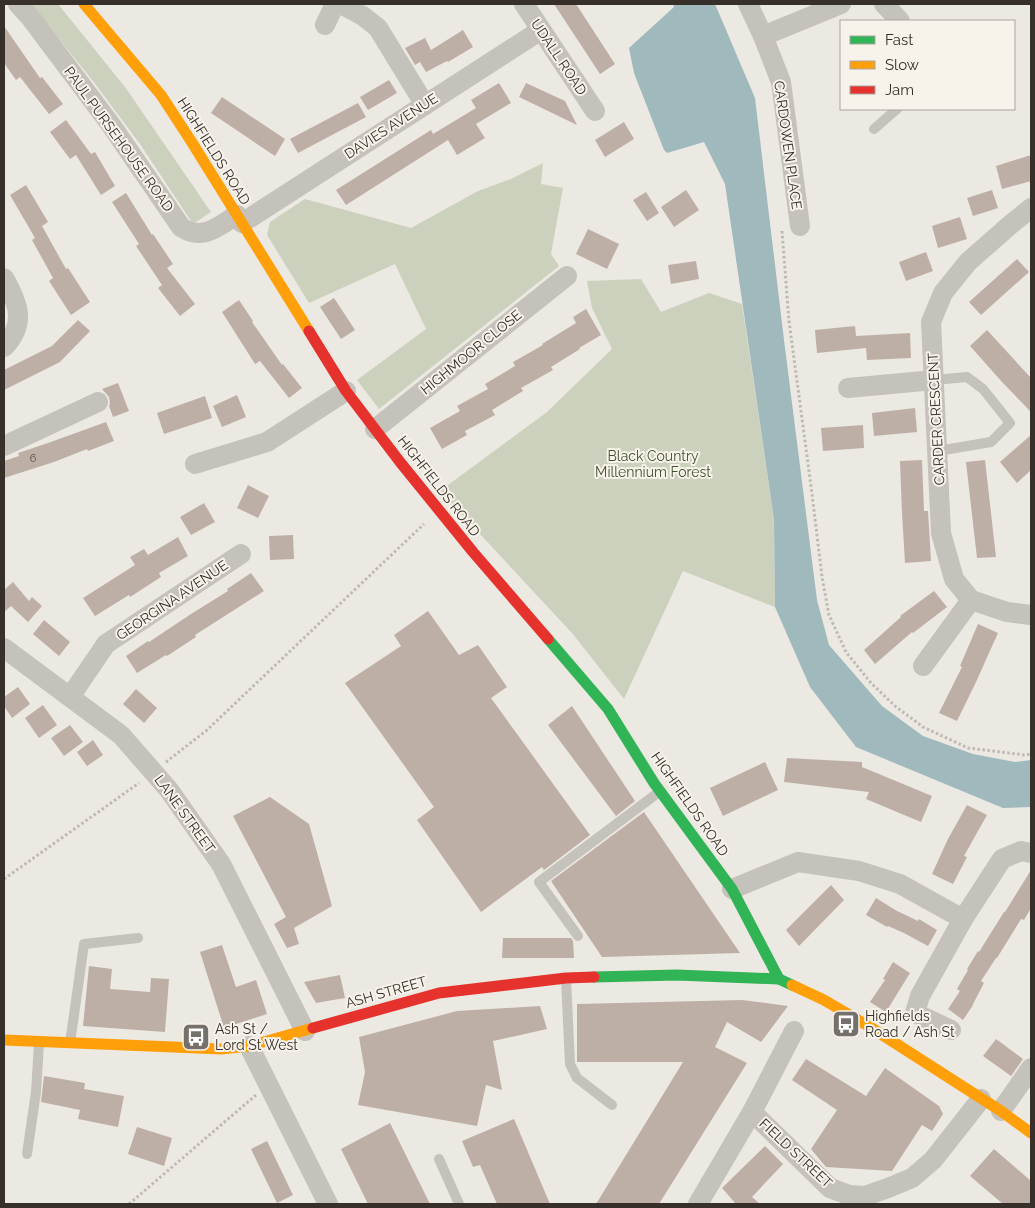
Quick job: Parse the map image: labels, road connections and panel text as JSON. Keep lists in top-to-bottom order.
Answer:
{
  "streets": {
    "street": [
      "UDALL ROAD",
      "DAVIES AVENUE",
      "PAUL PURSEHOUSE ROAD",
      "CARDOWEN PLACE",
      "HIGHFIELDS ROAD",
      "HIGHMOOR CLOSE",
      "CARDER CRESCENT",
      "GEORGINA AVENUE",
      "LANE STREET",
      "ASH STREET",
      "FIELD STREET"
    ]
  },
  "crossings": [
    ["UDALL ROAD", "DAVIES AVENUE"],
    ["DAVIES AVENUE", "PAUL PURSEHOUSE ROAD"],
    ["DAVIES AVENUE", "HIGHFIELDS ROAD"],
    ["PAUL PURSEHOUSE ROAD", "HIGHFIELDS ROAD"],
    ["HIGHFIELDS ROAD", "HIGHMOOR CLOSE"],
    ["HIGHFIELDS ROAD", "ASH STREET"],
    ["GEORGINA AVENUE", "LANE STREET"],
    ["LANE STREET", "ASH STREET"]
  ],
  "parks": ["Black Country Millennium Forest"],
  "places": {
    "bus stop": ["Highfields Road / Ash St", "Ash St / Lord St West"]
  },
  "house_numbers": ["6"],
  "legend": ["Fast", "Slow", "Jam"]
}
